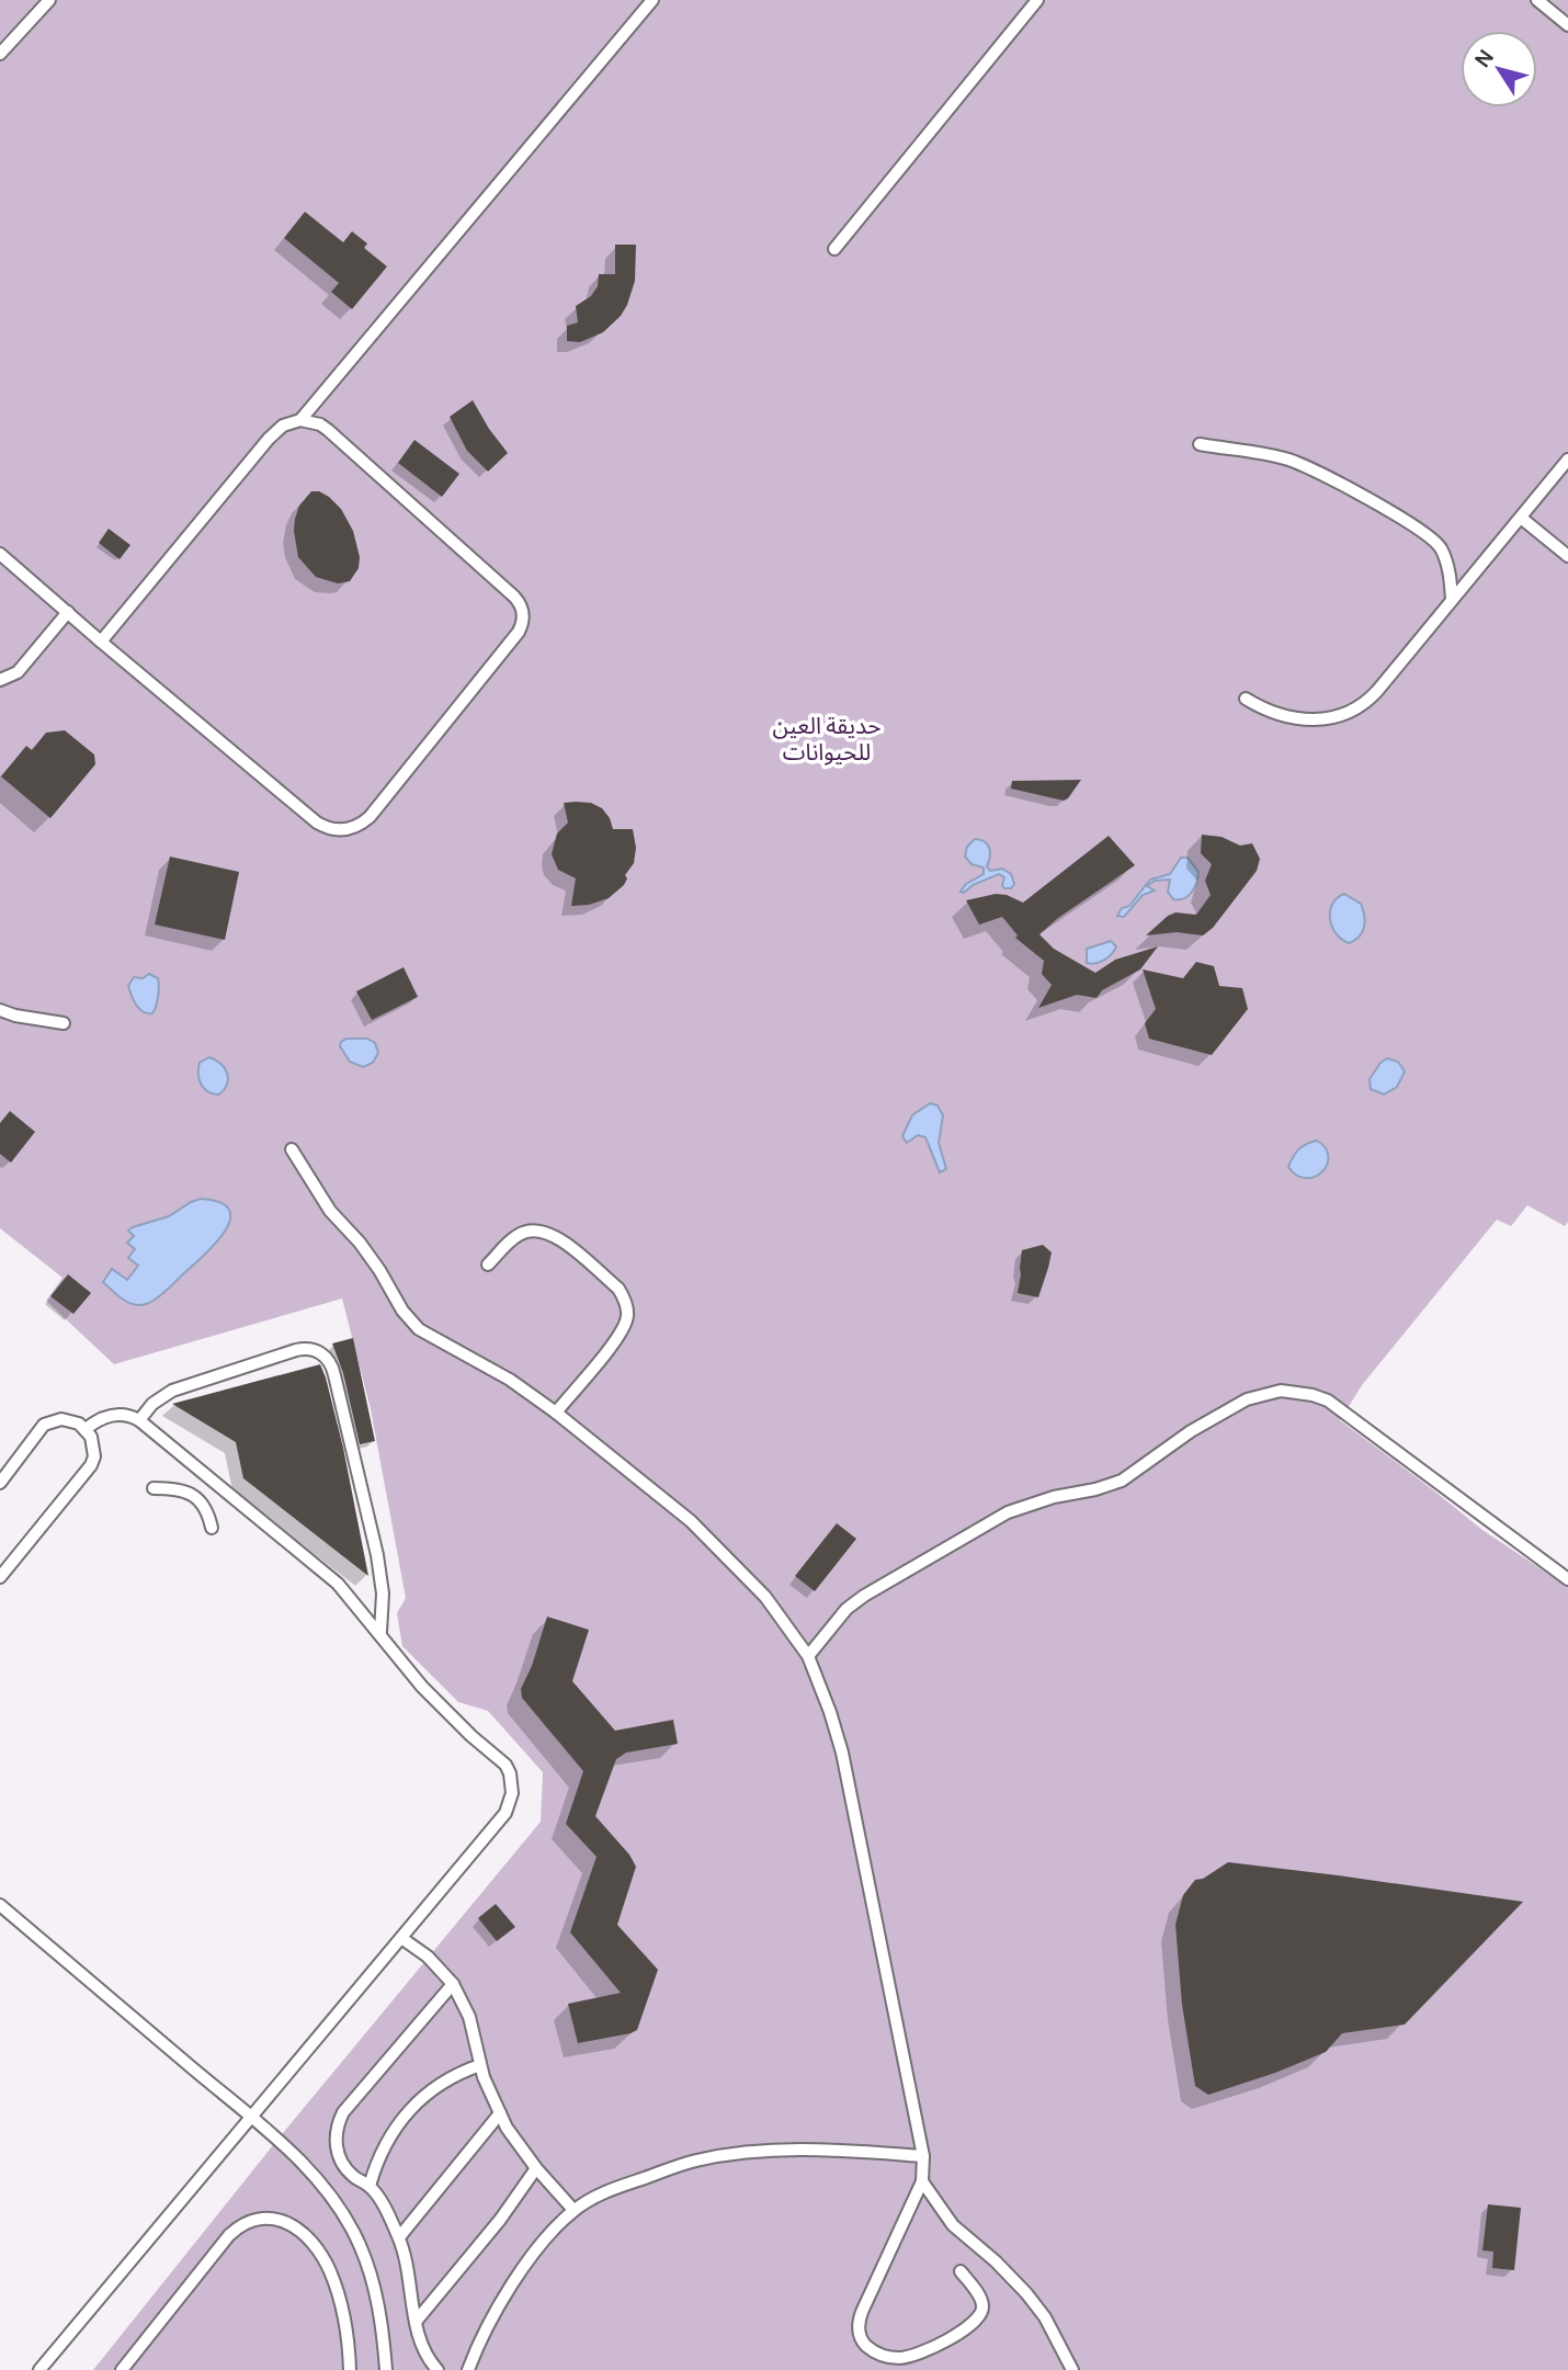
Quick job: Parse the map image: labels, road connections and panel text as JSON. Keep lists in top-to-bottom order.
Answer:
{
  "parks": ["حديقة العين للحيوانات"],
  "north": "top left"
}
